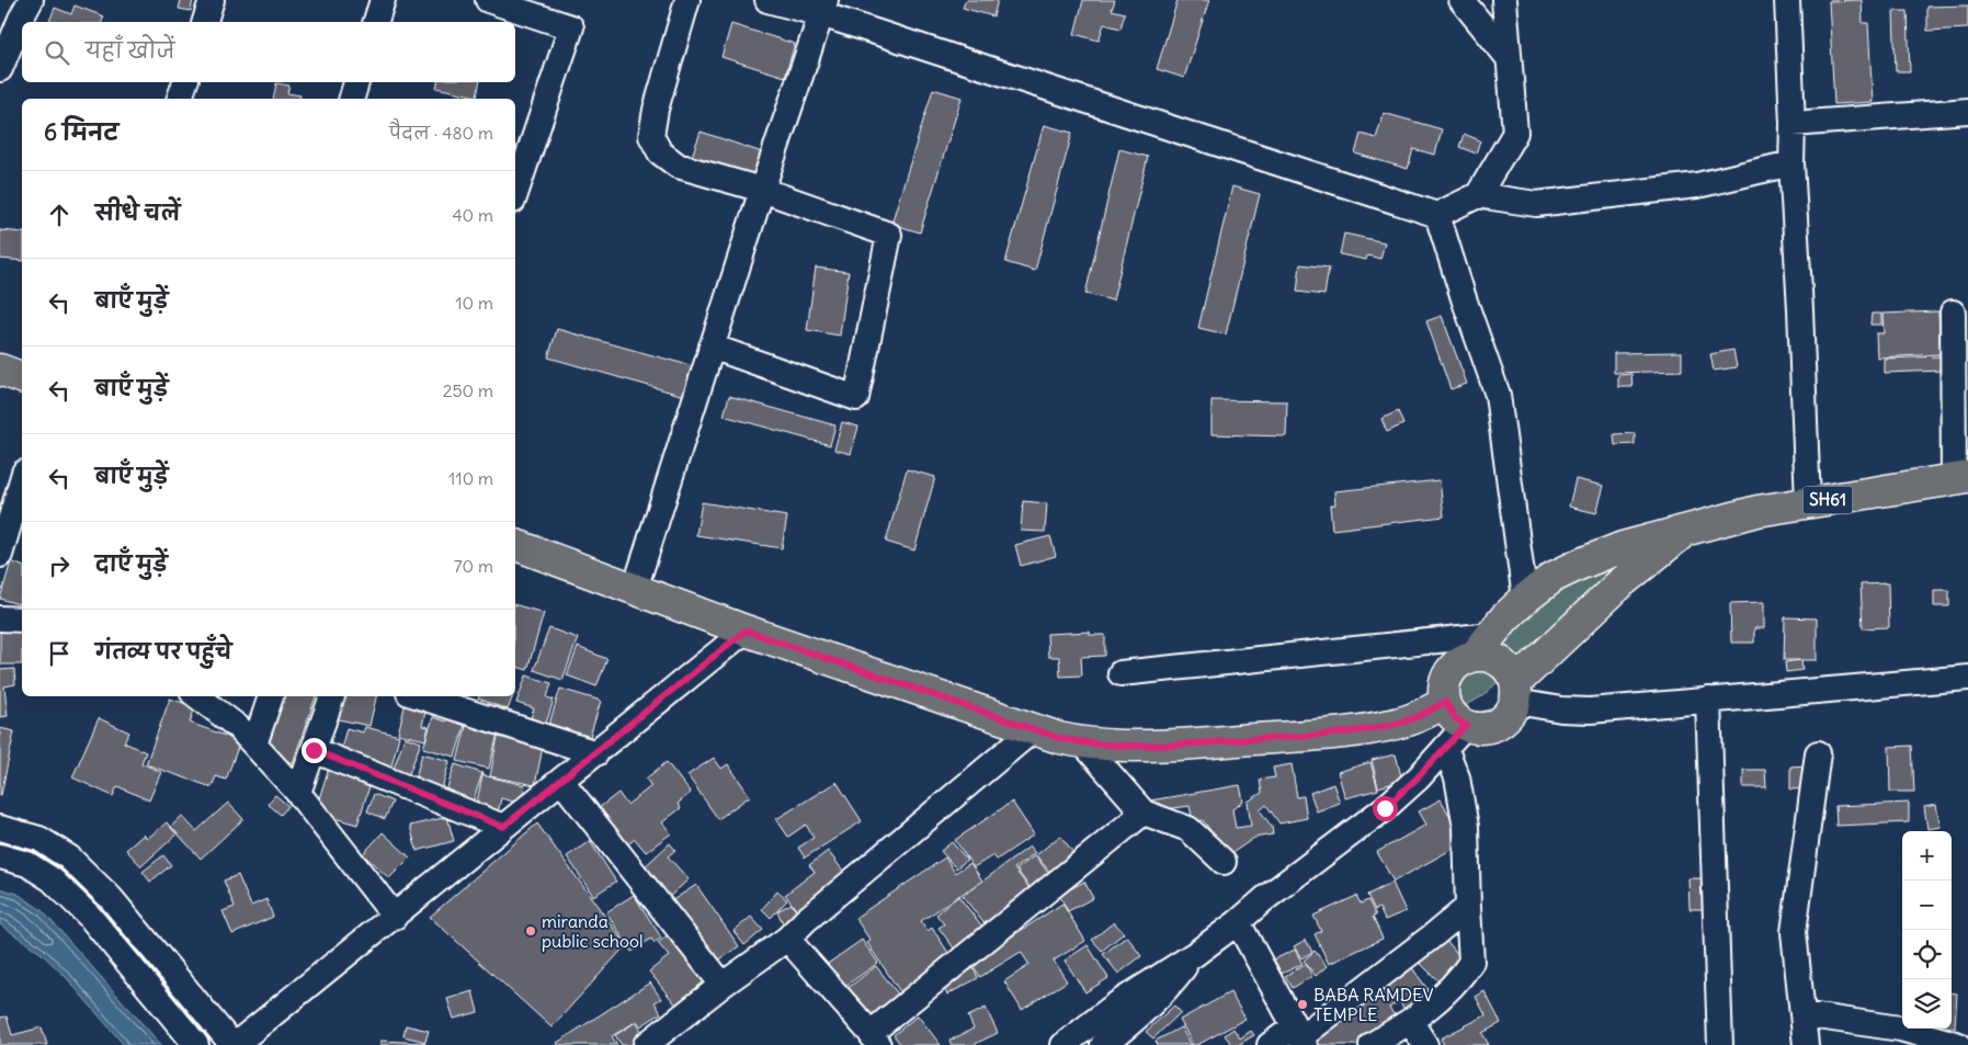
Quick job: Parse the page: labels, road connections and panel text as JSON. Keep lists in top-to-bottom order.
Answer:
{
  "streets": {
    "main road": ["SH61"]
  },
  "places": ["miranda public school", "BABA RAMDEV TEMPLE"],
  "page": {
    "search": "यहाँ खोजें",
    "heading": ["6 मिनट", "पैदल · 480 m"],
    "list": [
      ["सीधे चलें", "40 m"],
      ["बाएँ मुड़ें", "10 m"],
      ["बाएँ मुड़ें", "250 m"],
      ["बाएँ मुड़ें", "110 m"],
      ["दाएँ मुड़ें", "70 m"],
      "गंतव्य पर पहुँचे"
    ],
    "map_buttons": ["+", "−"]
  }
}
